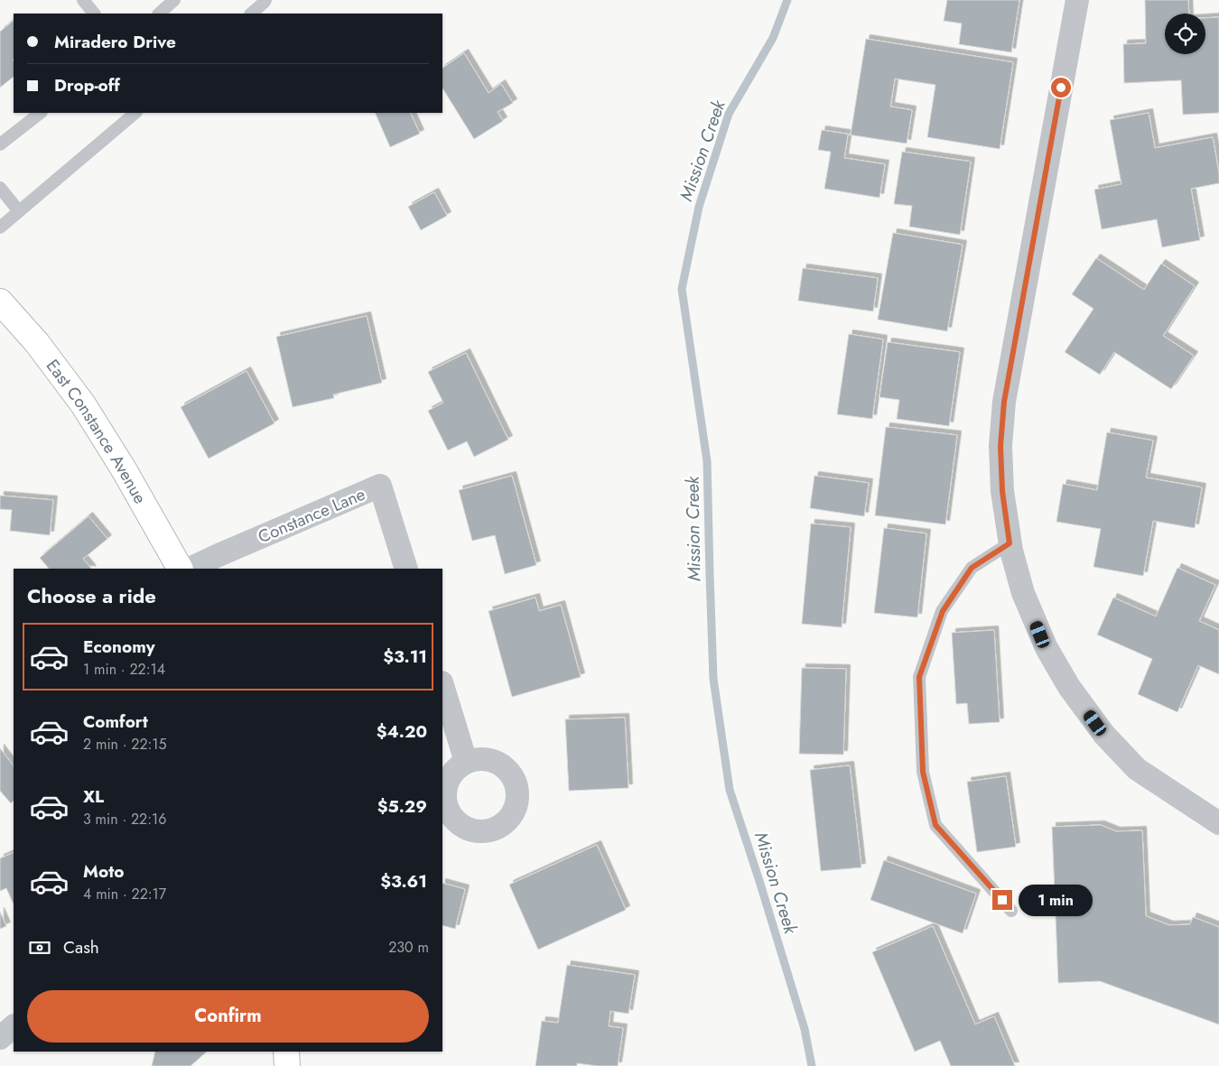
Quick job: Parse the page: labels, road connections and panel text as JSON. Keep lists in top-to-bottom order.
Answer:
{
  "streets": {
    "street": ["East Constance Avenue", "Constance Lane"]
  },
  "water": ["Mission Creek"],
  "page": {
    "banner": ["Miradero Drive", "Drop-off"],
    "heading": "Choose a ride",
    "list": [
      {
        "name": "Economy",
        "note": "1 min · 22:14",
        "value": "$3.11"
      },
      {
        "name": "Comfort",
        "note": "2 min · 22:15",
        "value": "$4.20"
      },
      {
        "name": "XL",
        "note": "3 min · 22:16",
        "value": "$5.29"
      },
      {
        "name": "Moto",
        "note": "4 min · 22:17",
        "value": "$3.61"
      }
    ],
    "bubble": "1 min",
    "pay": ["Cash", "230 m"],
    "buttons": "Confirm"
  }
}
